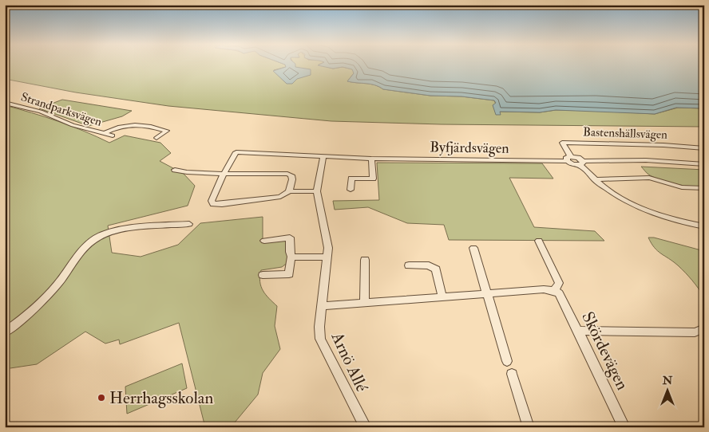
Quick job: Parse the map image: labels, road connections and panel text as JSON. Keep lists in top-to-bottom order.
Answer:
{
  "streets": {
    "street": [
      "Strandparksvägen",
      "Bastenshällsvägen",
      "Byfjärdsvägen",
      "Skördevägen",
      "Arnö Allé"
    ]
  },
  "crossings": [
    ["Bastenshällsvägen", "Byfjärdsvägen"],
    ["Byfjärdsvägen", "Arnö Allé"]
  ],
  "places": ["Herrhagsskolan"],
  "north": "top"
}
